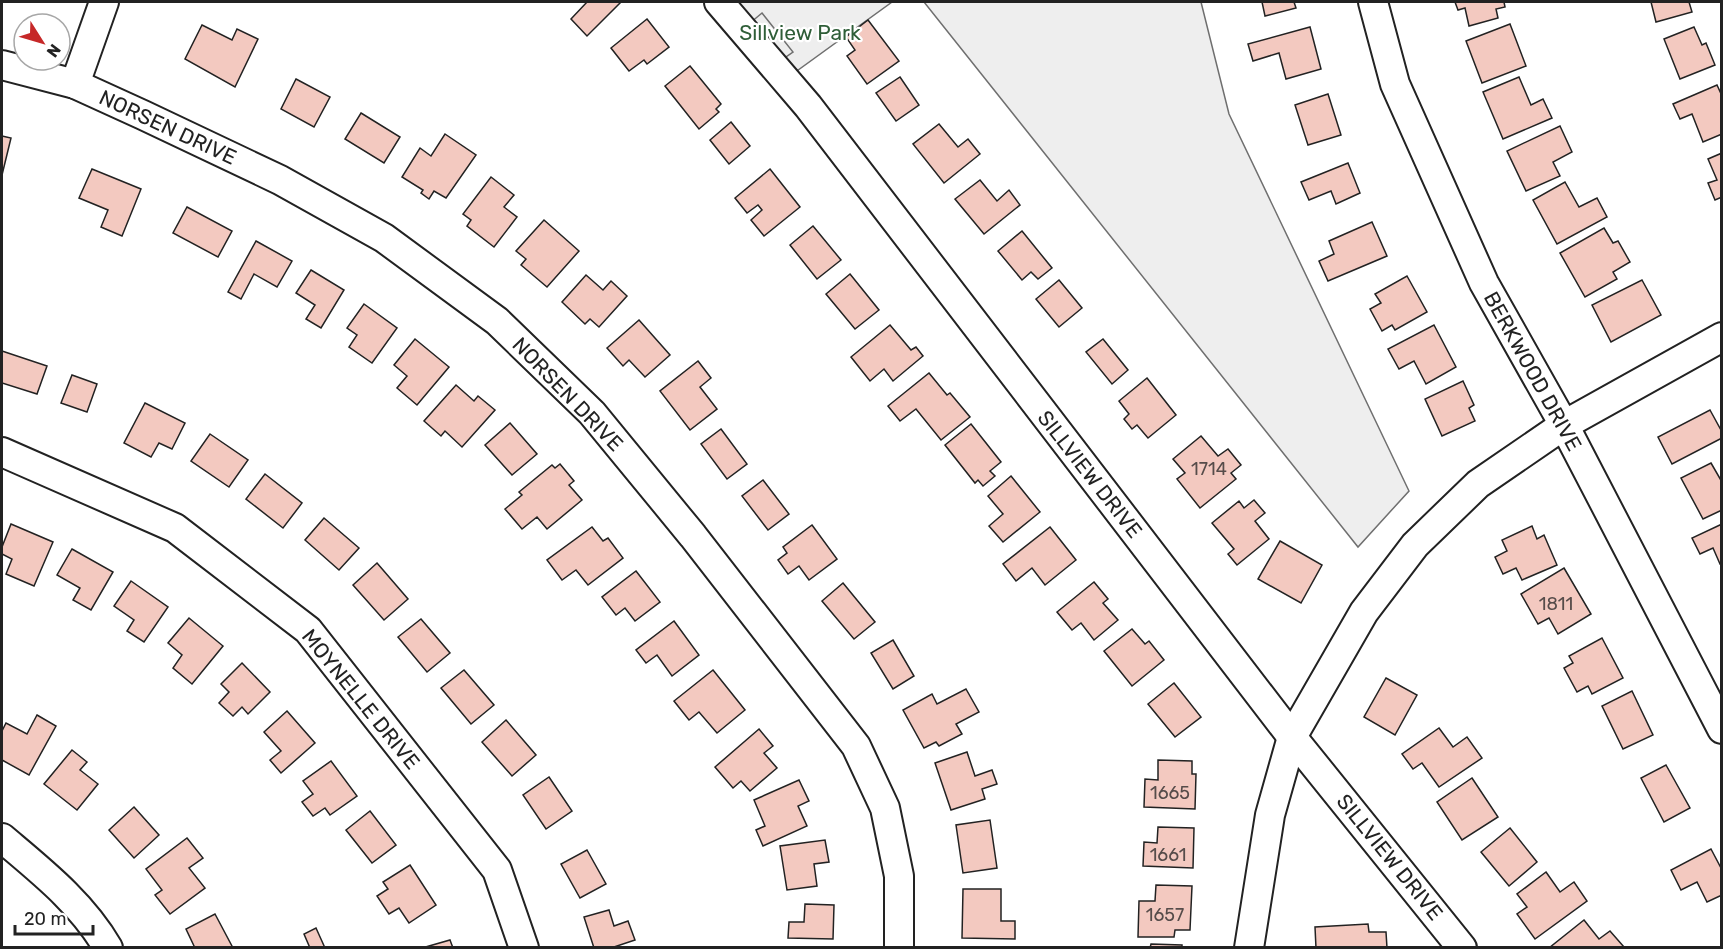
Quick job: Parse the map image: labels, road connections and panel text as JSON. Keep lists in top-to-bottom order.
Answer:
{
  "streets": {
    "street": [
      "NORSEN DRIVE",
      "BERKWOOD DRIVE",
      "SILLVIEW DRIVE",
      "MOYNELLE DRIVE"
    ]
  },
  "parks": ["Sillview Park"],
  "house_numbers": [
    "1714",
    "1811",
    "1665",
    "1661",
    "1657"
  ],
  "scale_bar": "20 m",
  "north": "bottom right"
}
